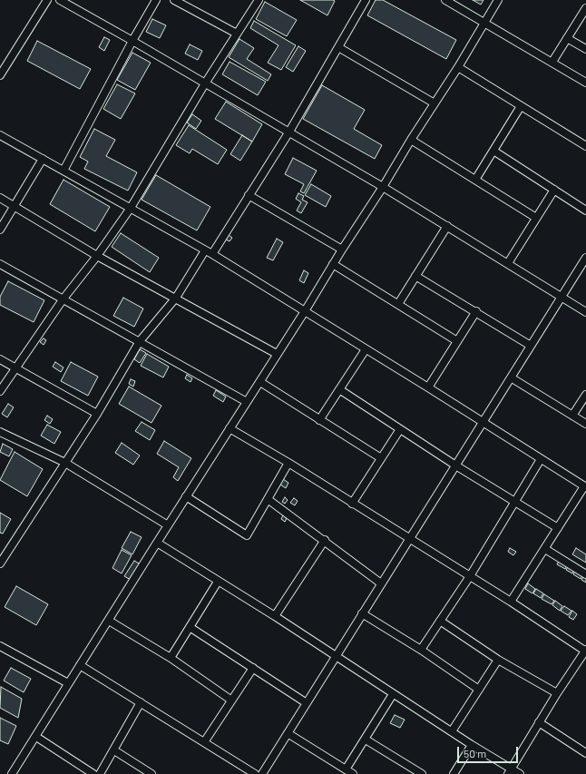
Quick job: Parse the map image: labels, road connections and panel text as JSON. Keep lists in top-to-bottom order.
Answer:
{
  "scale_bar": "50 m"
}
